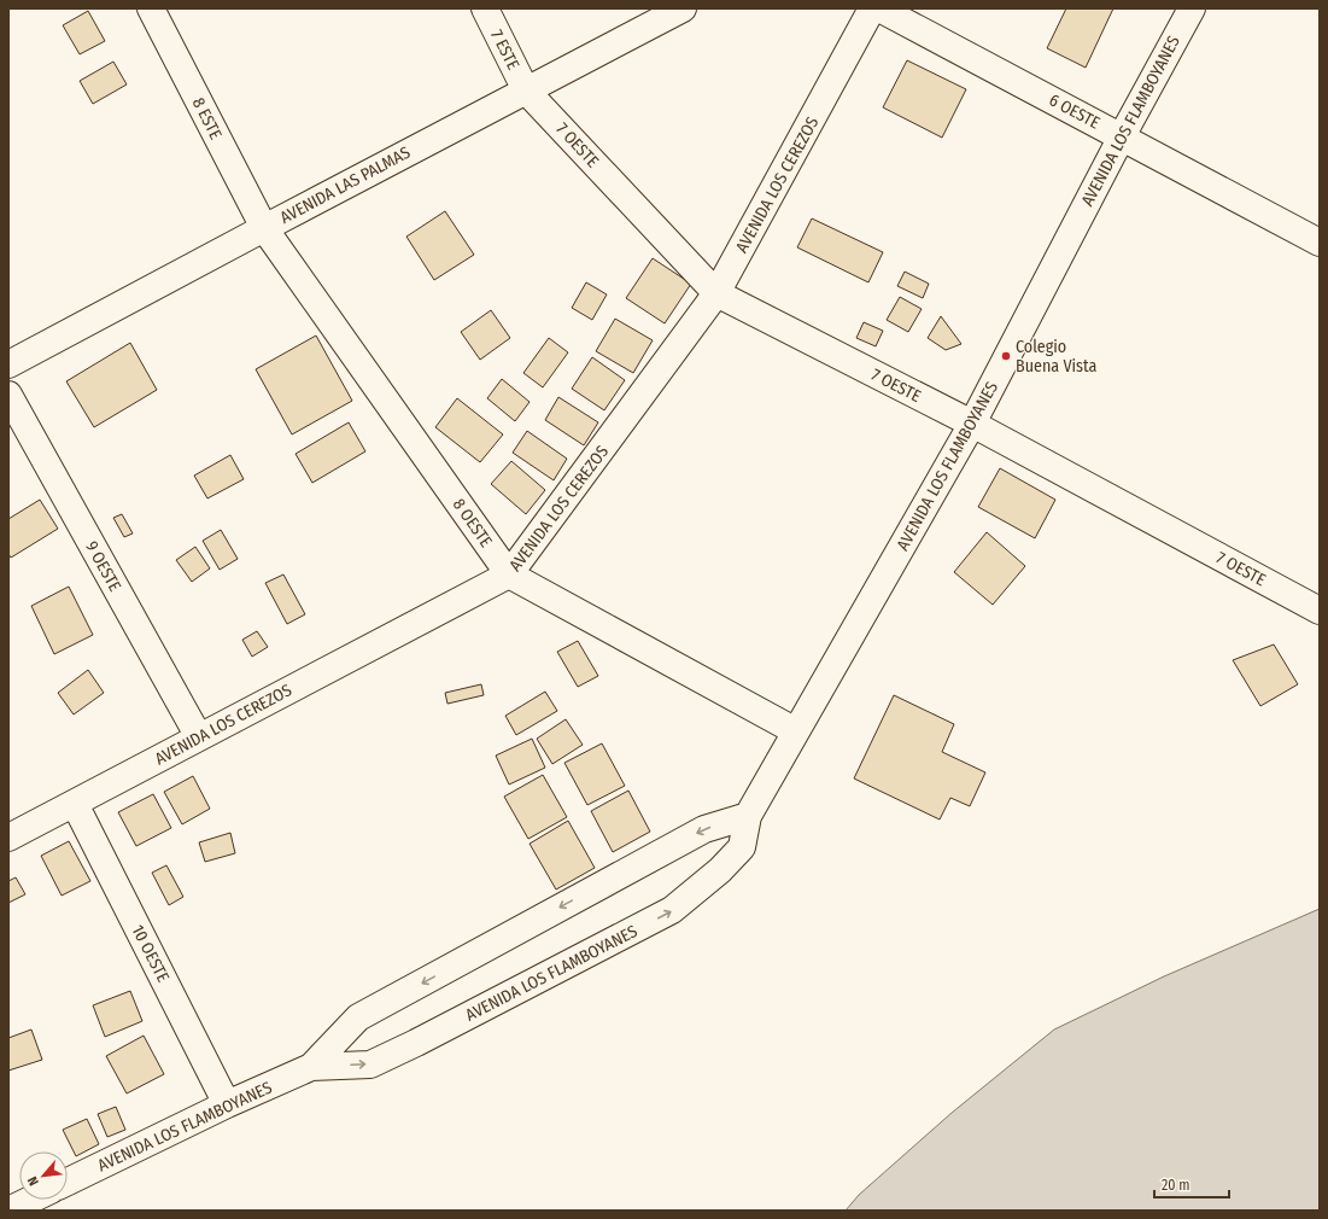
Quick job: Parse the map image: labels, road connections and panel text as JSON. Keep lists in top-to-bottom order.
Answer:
{
  "streets": {
    "street": [
      "7 ESTE",
      "6 OESTE",
      "8 ESTE",
      "AVENIDA LOS FLAMBOYANES",
      "7 OESTE",
      "AVENIDA LAS PALMAS",
      "AVENIDA LOS CEREZOS",
      "8 OESTE",
      "9 OESTE",
      "10 OESTE"
    ]
  },
  "crossings": [
    ["7 ESTE", "7 OESTE"],
    ["7 ESTE", "AVENIDA LAS PALMAS"],
    ["6 OESTE", "AVENIDA LOS FLAMBOYANES"],
    ["8 ESTE", "AVENIDA LAS PALMAS"],
    ["8 ESTE", "8 OESTE"],
    ["AVENIDA LOS FLAMBOYANES", "7 OESTE"],
    ["AVENIDA LOS FLAMBOYANES", "8 OESTE"],
    ["AVENIDA LOS FLAMBOYANES", "10 OESTE"],
    ["7 OESTE", "AVENIDA LAS PALMAS"],
    ["7 OESTE", "AVENIDA LOS CEREZOS"],
    ["AVENIDA LAS PALMAS", "8 OESTE"],
    ["AVENIDA LOS CEREZOS", "8 OESTE"],
    ["AVENIDA LOS CEREZOS", "9 OESTE"],
    ["AVENIDA LOS CEREZOS", "10 OESTE"]
  ],
  "places": ["Colegio Buena Vista"],
  "scale_bar": "20 m",
  "north": "bottom left"
}
